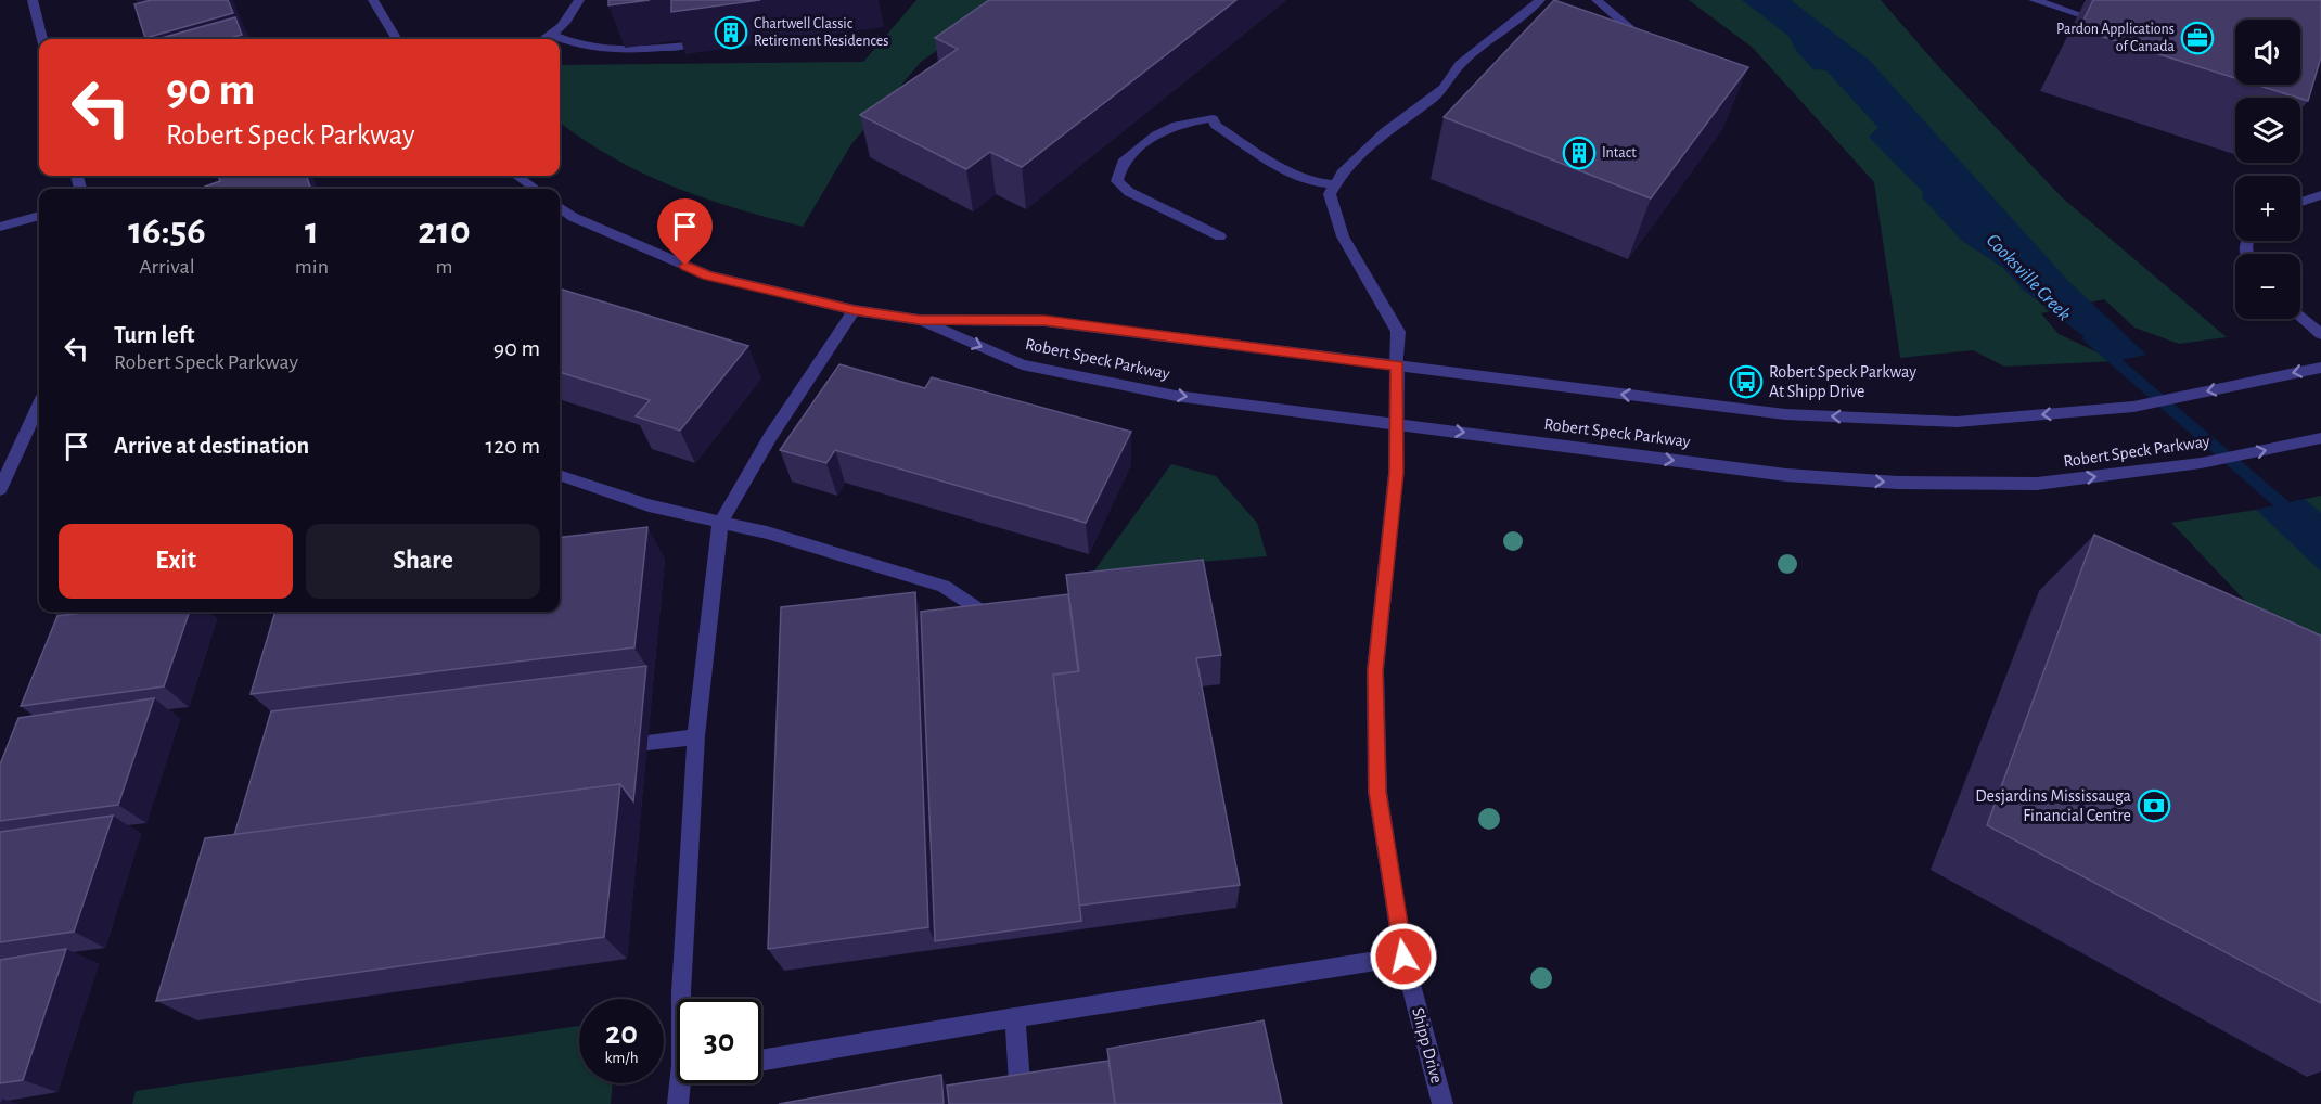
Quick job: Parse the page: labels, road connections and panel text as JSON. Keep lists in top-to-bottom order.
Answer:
{
  "streets": {
    "street": ["Robert Speck Parkway", "Shipp Drive"]
  },
  "crossings": [
    ["Robert Speck Parkway", "Shipp Drive"]
  ],
  "water": ["Cooksville Creek"],
  "places": {
    "building": ["Chartwell Classic Retirement Residences", "Intact"],
    "office": ["Pardon Applications of Canada"],
    "bus stop": ["Robert Speck Parkway At Shipp Drive"],
    "bank": ["Desjardins Mississauga Financial Centre"]
  },
  "page": {
    "map_buttons": ["+", "−"],
    "turn": ["90 m", "Robert Speck Parkway"],
    "eta": [
      "16:56",
      "Arrival",
      "1",
      "min",
      "210",
      "m"
    ],
    "list": [
      {
        "name": "Turn left",
        "note": "Robert Speck Parkway",
        "value": "90 m"
      },
      {
        "name": "Arrive at destination",
        "value": "120 m"
      }
    ],
    "buttons": ["Exit", "Share"],
    "speed": "20 km/h",
    "limit": "30"
  }
}
